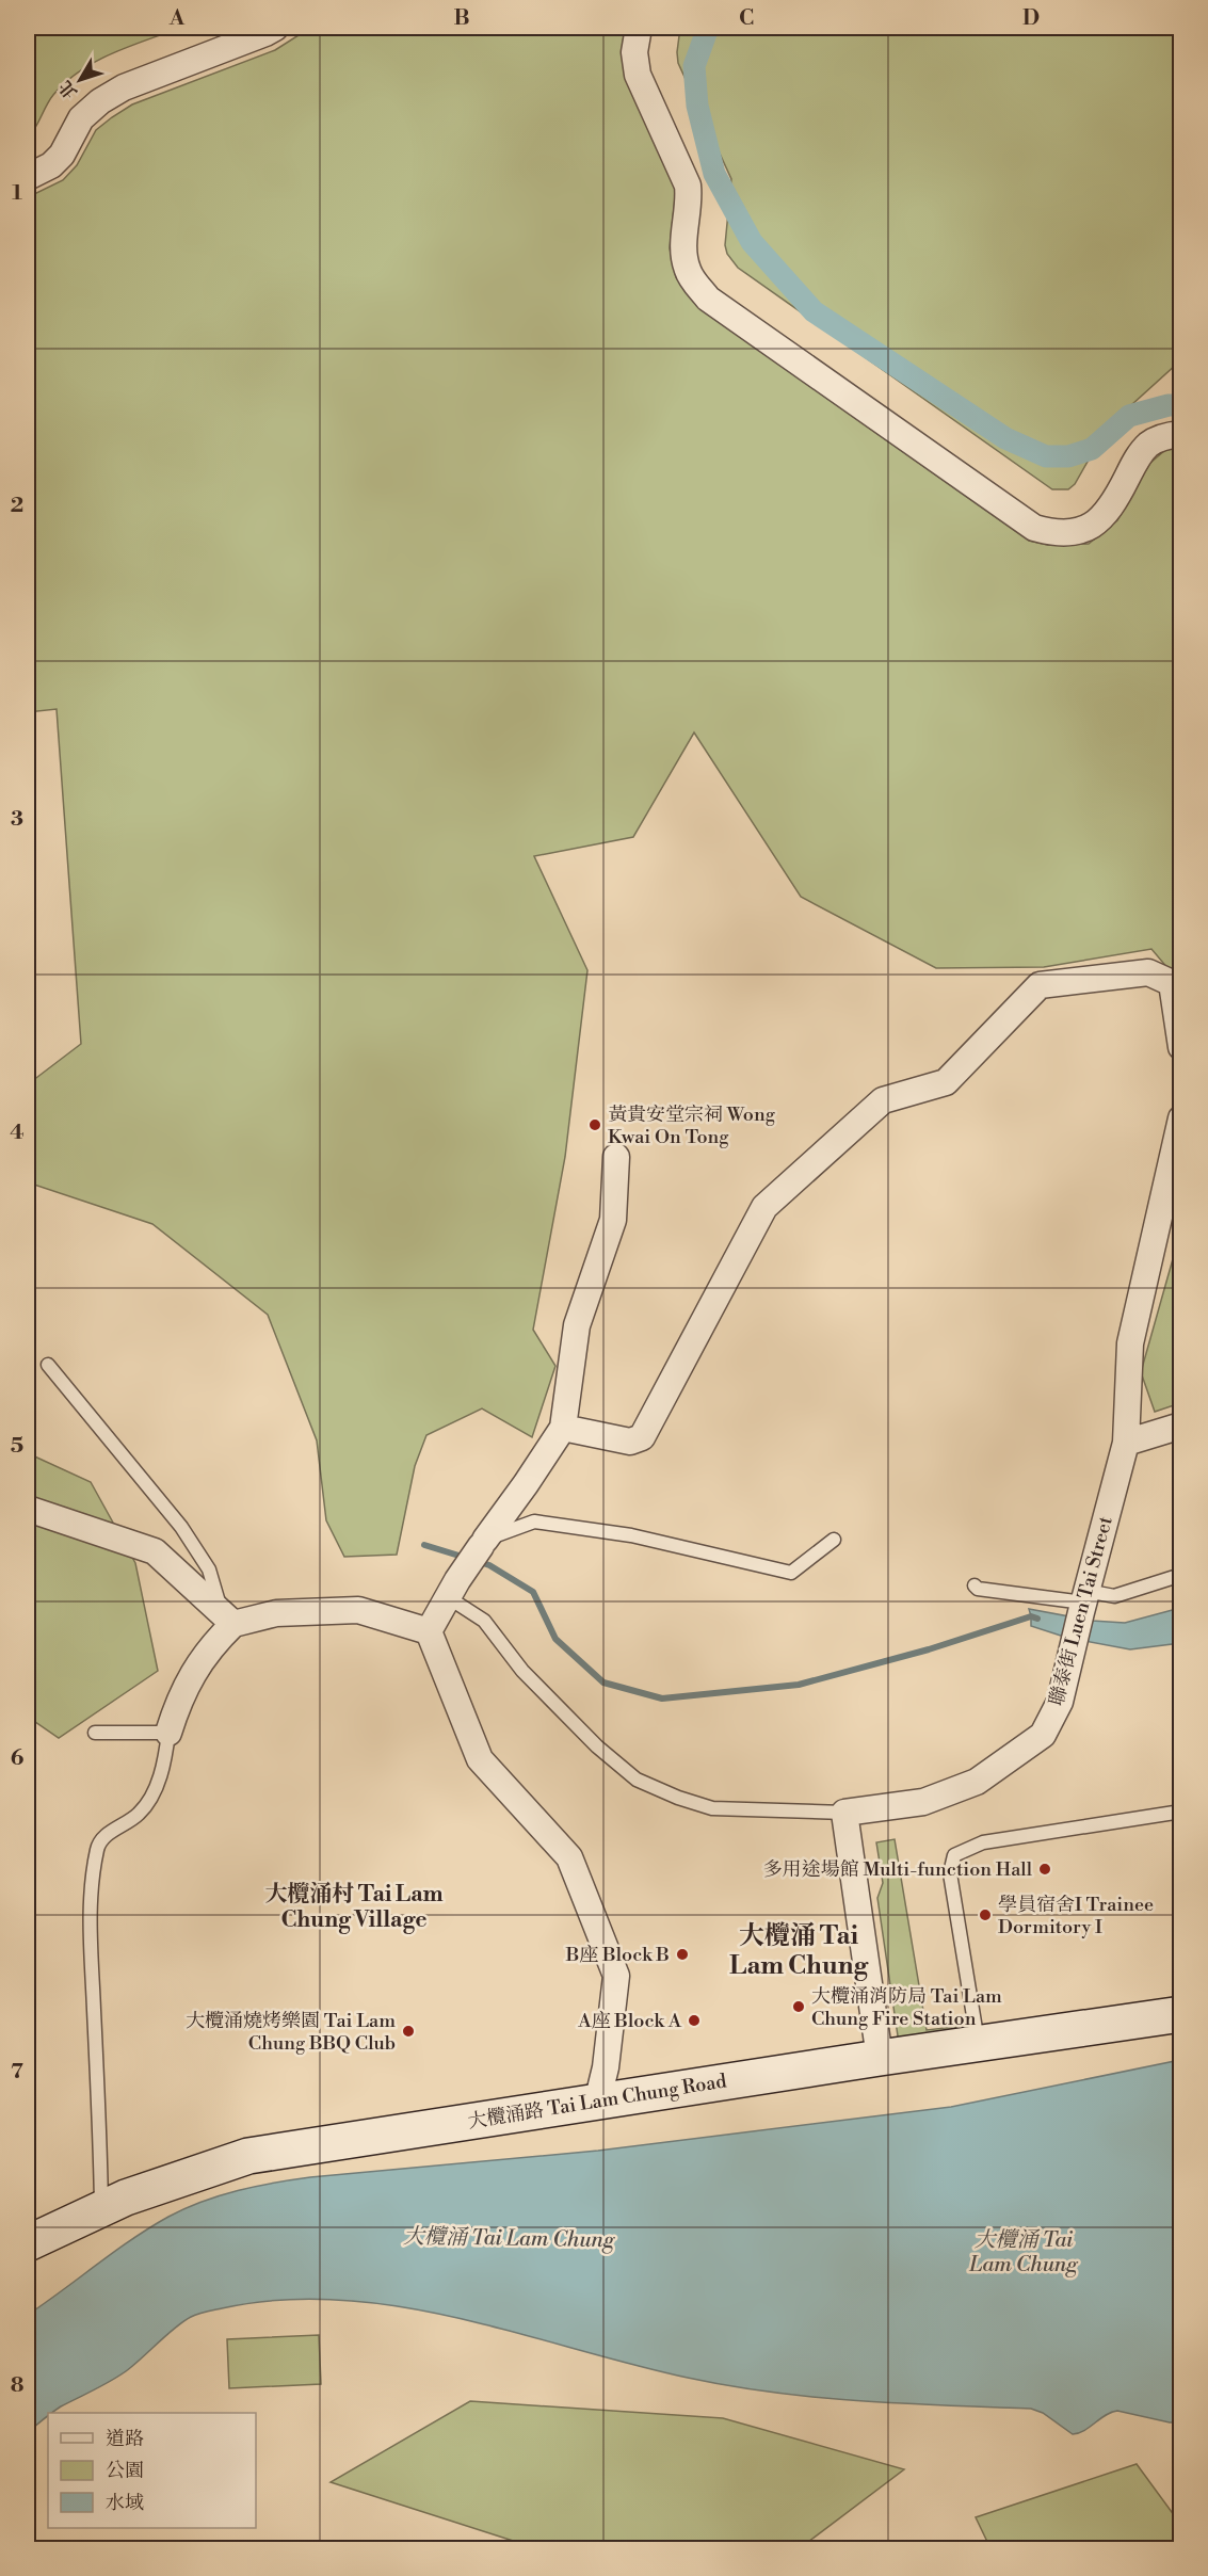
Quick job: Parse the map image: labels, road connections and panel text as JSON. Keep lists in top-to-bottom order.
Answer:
{
  "streets": {
    "street": ["聯泰街 Luen Tai Street", "大欖涌路 Tai Lam Chung Road"]
  },
  "districts": ["大欖涌村 Tai Lam Chung Village", "大欖涌 Tai Lam Chung"],
  "water": ["大欖涌 Tai Lam Chung"],
  "places": [
    "黃貴安堂宗祠 Wong Kwai On Tong",
    "多用途場館 Multi-function Hall",
    "學員宿舍I Trainee Dormitory I",
    "B座 Block B",
    "大欖涌消防局 Tai Lam Chung Fire Station",
    "A座 Block A",
    "大欖涌燒烤樂園 Tai Lam Chung BBQ Club"
  ],
  "legend": ["道路", "公園", "水域"],
  "north": "bottom left",
  "grid": {
    "columns": [
      "A",
      "B",
      "C",
      "D"
    ],
    "rows": [
      "1",
      "2",
      "3",
      "4",
      "5",
      "6",
      "7",
      "8"
    ]
  }
}
